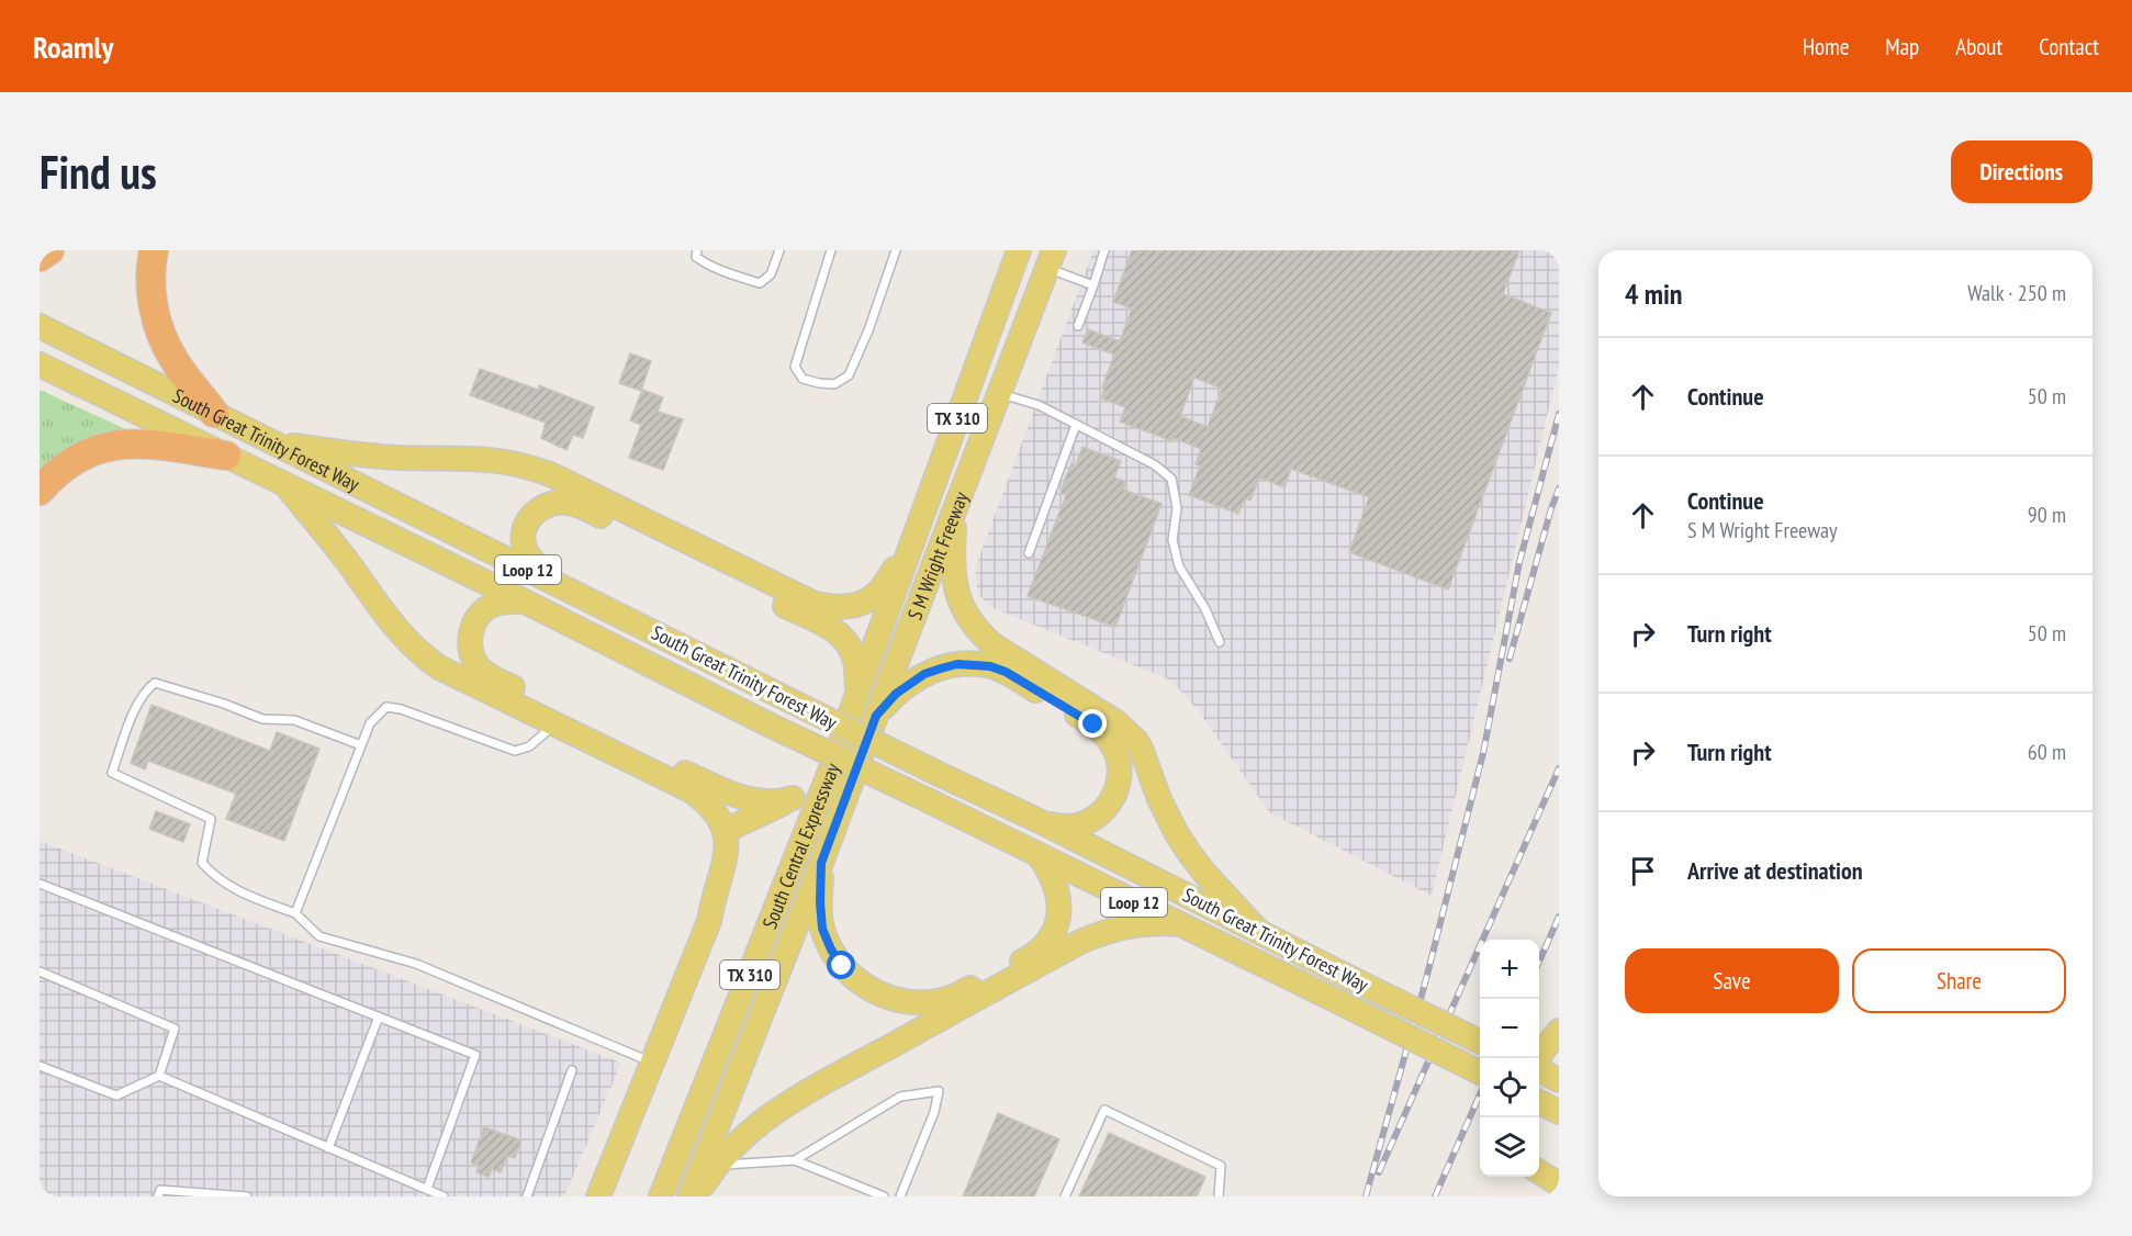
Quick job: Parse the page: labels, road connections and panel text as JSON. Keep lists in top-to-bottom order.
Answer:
{
  "streets": {
    "main road": [
      "TX 310",
      "South Great Trinity Forest Way",
      "S M Wright Freeway",
      "Loop 12",
      "South Central Expressway"
    ]
  },
  "crossings": [
    ["S M Wright Freeway", "South Central Expressway"]
  ],
  "page": {
    "header": "Roamly",
    "nav": [
      "Home",
      "Map",
      "About",
      "Contact"
    ],
    "buttons": [
      "Directions",
      ["Save", "Share"]
    ],
    "title": "Find us",
    "heading": ["4 min", "Walk · 250 m"],
    "list": [
      ["Continue", "50 m"],
      ["Continue", "S M Wright Freeway", "90 m"],
      ["Turn right", "50 m"],
      ["Turn right", "60 m"],
      "Arrive at destination"
    ],
    "map_buttons": ["+", "−"]
  }
}
